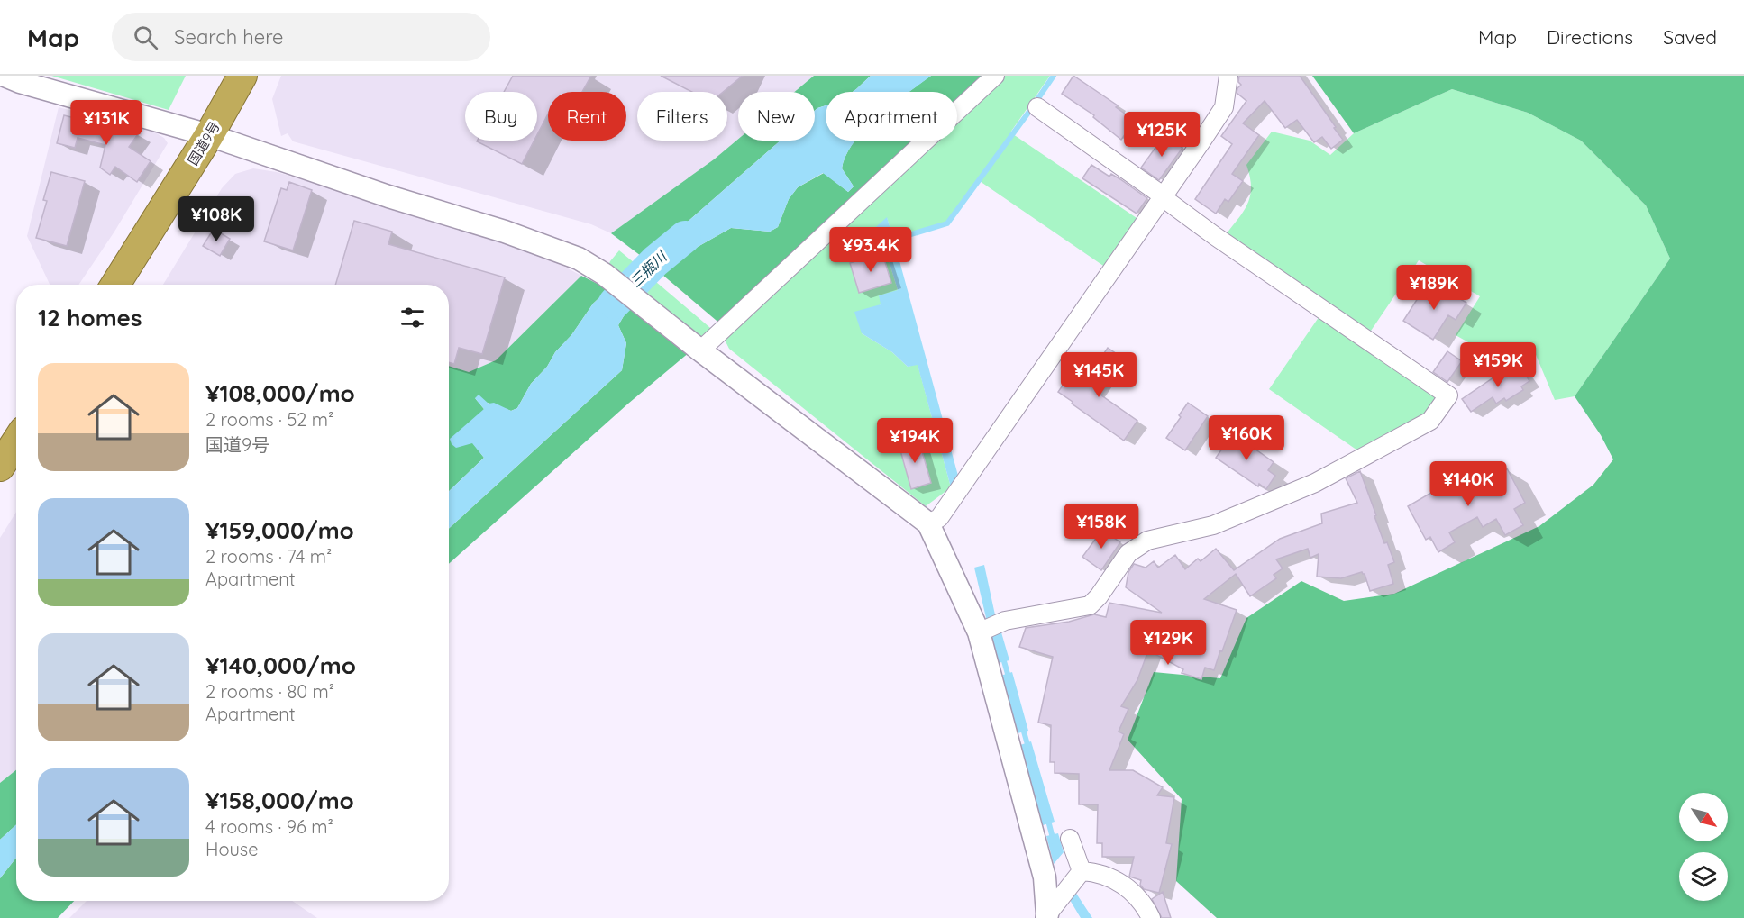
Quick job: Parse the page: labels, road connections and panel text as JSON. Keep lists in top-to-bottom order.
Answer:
{
  "streets": {
    "highway": ["国道9号"]
  },
  "water": ["三瓶川"],
  "north": "bottom right",
  "page": {
    "header": "Map",
    "search": "Search here",
    "nav": ["Map", "Directions", "Saved"],
    "chip": [
      "Buy",
      "Rent",
      "Filters",
      "New",
      "Apartment"
    ],
    "price": [
      "¥131K",
      "¥125K",
      "¥108K",
      "¥93.4K",
      "¥189K",
      "¥159K",
      "¥145K",
      "¥160K",
      "¥194K",
      "¥140K",
      "¥158K",
      "¥129K"
    ],
    "heading": "12 homes",
    "list": [
      {
        "name": "¥108,000/mo",
        "note": "2 rooms · 52 m² · 国道9号"
      },
      {
        "name": "¥159,000/mo",
        "note": "2 rooms · 74 m² · Apartment"
      },
      {
        "name": "¥140,000/mo",
        "note": "2 rooms · 80 m² · Apartment"
      },
      {
        "name": "¥158,000/mo",
        "note": "4 rooms · 96 m² · House"
      }
    ]
  }
}
